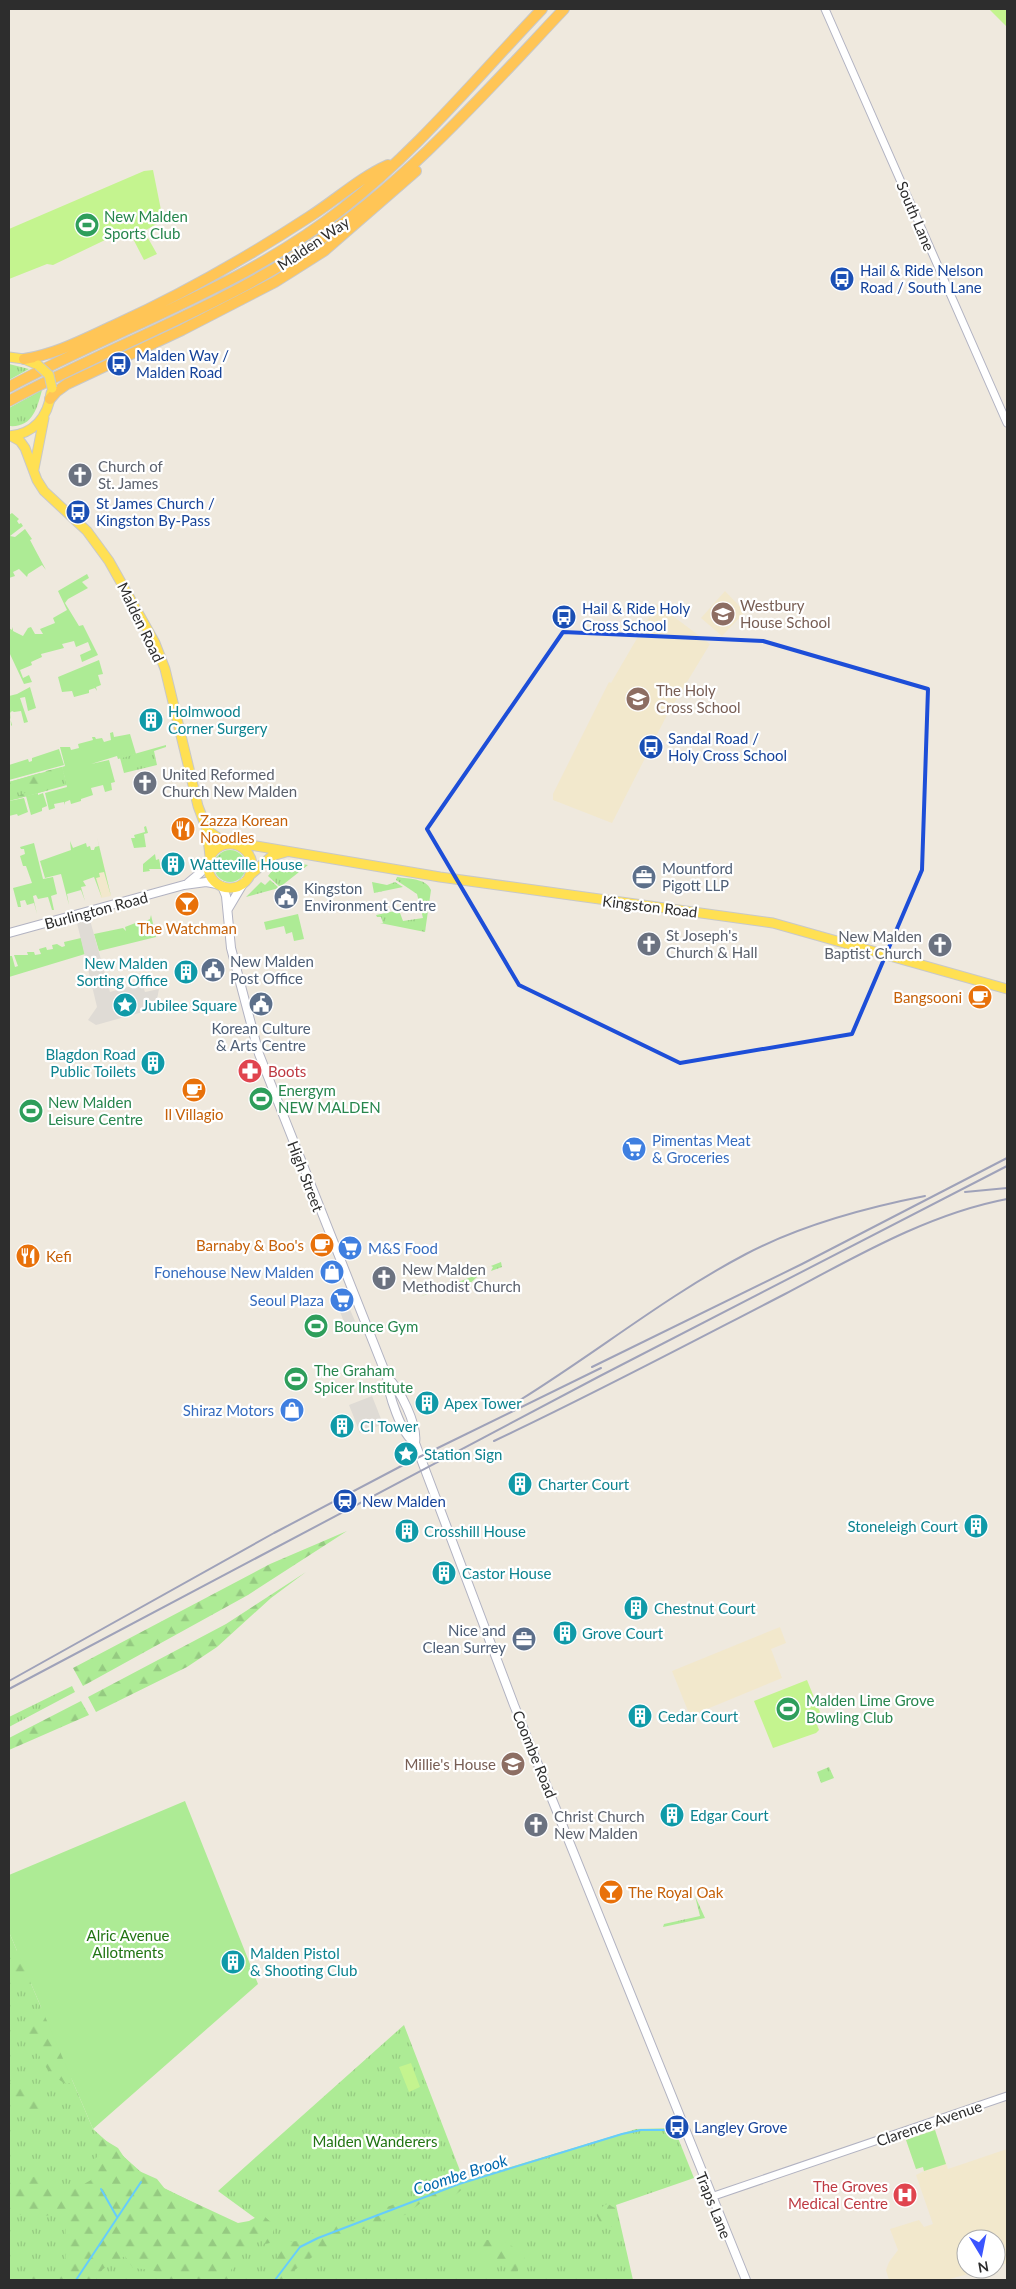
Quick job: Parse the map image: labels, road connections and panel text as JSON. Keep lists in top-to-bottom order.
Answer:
{
  "streets": {
    "highway": ["Malden Way"],
    "main road": [
      "Malden Road",
      "Kingston Road",
      "Burlington Road",
      "High Street",
      "Coombe Road",
      "Traps Lane"
    ],
    "street": ["South Lane", "Clarence Avenue"]
  },
  "crossings": [
    ["Malden Road", "Kingston Road"],
    ["Malden Road", "Burlington Road"],
    ["Malden Road", "High Street"],
    ["Kingston Road", "Burlington Road"],
    ["Kingston Road", "High Street"],
    ["Burlington Road", "High Street"],
    ["High Street", "Coombe Road"],
    ["Coombe Road", "Traps Lane"],
    ["Clarence Avenue", "Traps Lane"]
  ],
  "water": ["Coombe Brook"],
  "parks": ["Alric Avenue Allotments", "Malden Wanderers"],
  "places": {
    "sports": [
      "New Malden Sports Club",
      "Energym NEW MALDEN",
      "New Malden Leisure Centre",
      "Bounce Gym",
      "The Graham Spicer Institute",
      "Malden Lime Grove Bowling Club"
    ],
    "bus stop": [
      "Hail & Ride Nelson Road / South Lane",
      "Malden Way / Malden Road",
      "St James Church / Kingston By-Pass",
      "Hail & Ride Holy Cross School",
      "Sandal Road / Holy Cross School",
      "Langley Grove"
    ],
    "church": [
      "Church of St. James",
      "United Reformed Church New Malden",
      "St Joseph's Church & Hall",
      "New Malden Baptist Church",
      "New Malden Methodist Church",
      "Christ Church New Malden"
    ],
    "school or university": ["Westbury House School", "The Holy Cross School", "Millie's House"],
    "building": [
      "Holmwood Corner Surgery",
      "Watteville House",
      "New Malden Sorting Office",
      "Blagdon Road Public Toilets",
      "Apex Tower",
      "CI Tower",
      "Charter Court",
      "Stoneleigh Court",
      "Crosshill House",
      "Castor House",
      "Chestnut Court",
      "Grove Court",
      "Cedar Court",
      "Edgar Court",
      "Malden Pistol & Shooting Club"
    ],
    "restaurant": ["Zazza Korean Noodles", "Kefi"],
    "office": ["Mountford Pigott LLP", "Nice and Clean Surrey"],
    "public building": ["Kingston Environment Centre", "New Malden Post Office", "Korean Culture & Arts Centre"],
    "bar": ["The Watchman", "The Royal Oak"],
    "cafe": ["Bangsooni", "Il Villagio", "Barnaby & Boo's"],
    "place": ["Jubilee Square", "Station Sign"],
    "pharmacy": ["Boots"],
    "supermarket": ["Pimentas Meat & Groceries", "M&S Food", "Seoul Plaza"],
    "shop": ["Fonehouse New Malden", "Shiraz Motors"],
    "station": ["New Malden"],
    "hospital": ["The Groves Medical Centre"]
  },
  "north": "bottom"
}
